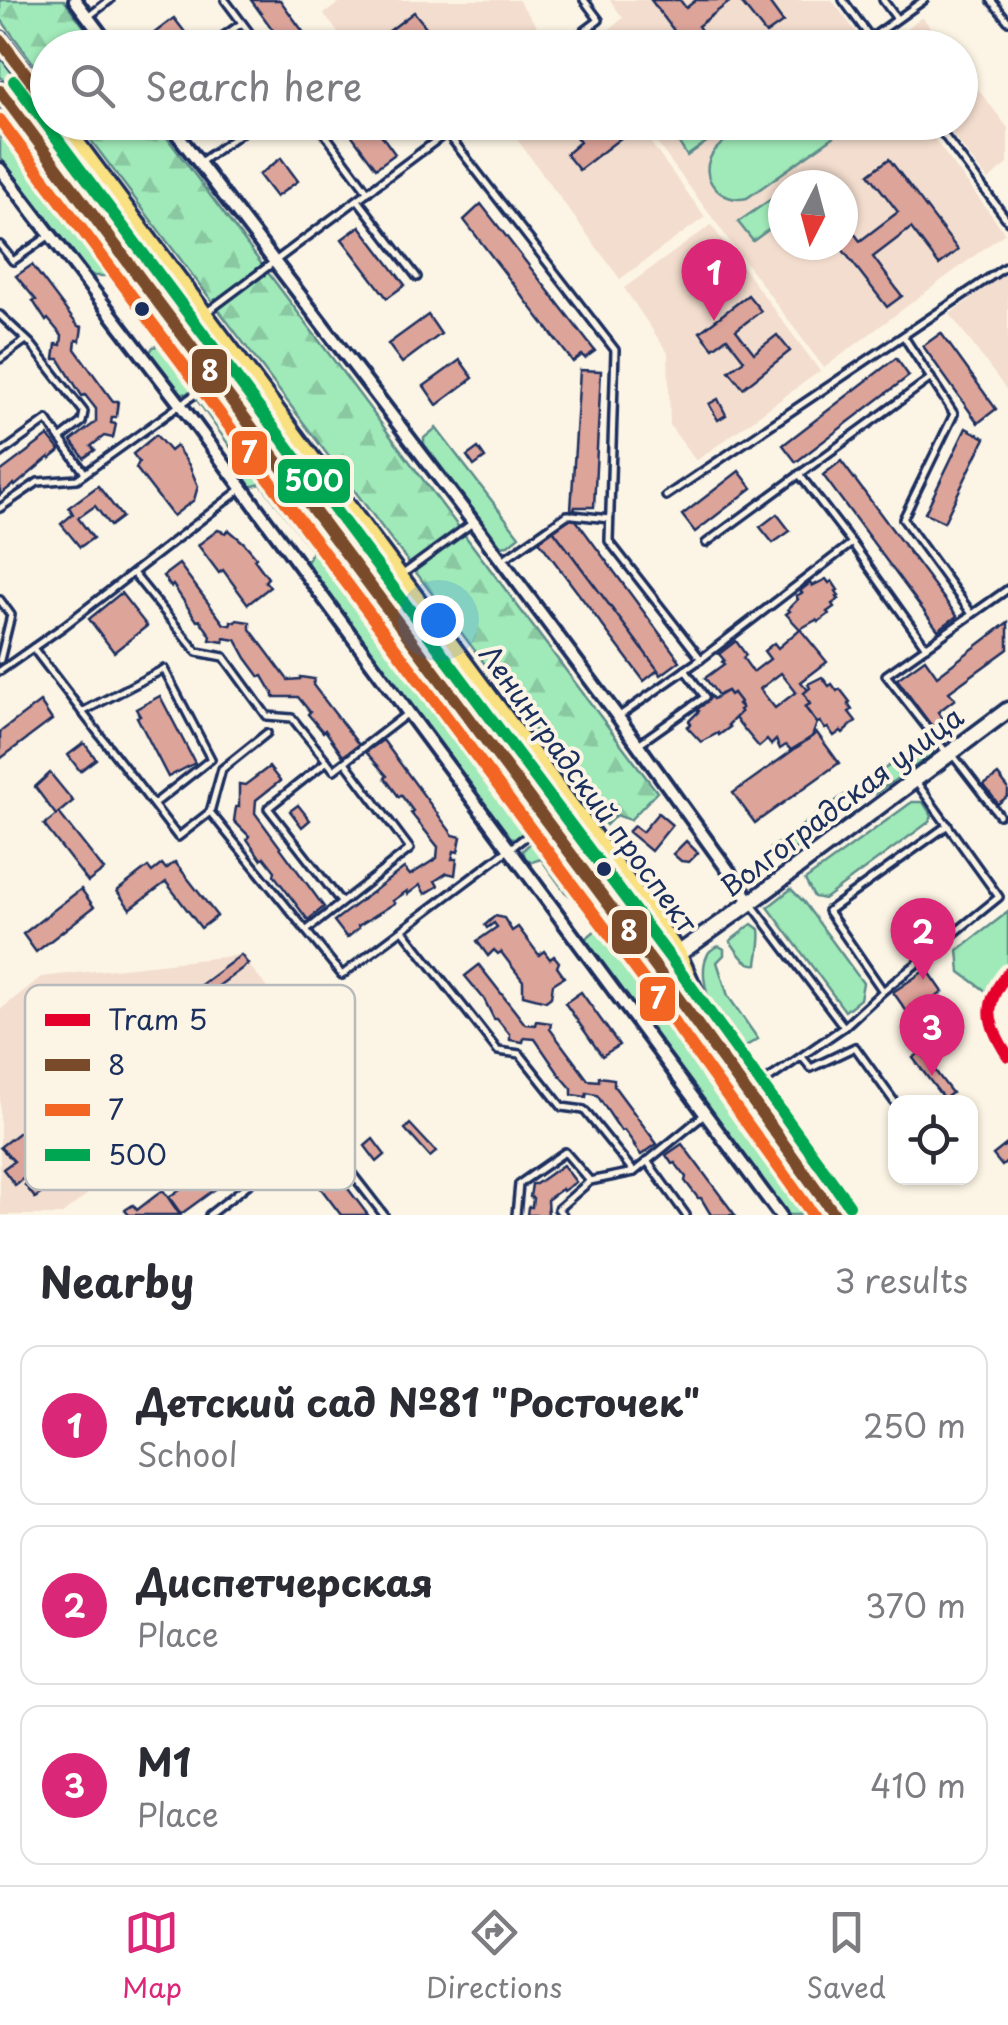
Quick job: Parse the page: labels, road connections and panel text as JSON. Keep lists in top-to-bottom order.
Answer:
{
  "streets": {
    "main road": ["Ленинградский проспект"],
    "street": ["Волгоградская улица"]
  },
  "crossings": [
    ["Ленинградский проспект", "Волгоградская улица"]
  ],
  "lines": [
    "transit line 8",
    "transit line 500",
    "transit line 7",
    "tram line 5"
  ],
  "legend": [
    "Tram 5",
    "8",
    "7",
    "500"
  ],
  "north": "bottom",
  "page": {
    "search": "Search here",
    "pins": ["1", "2", "3"],
    "heading": ["Nearby", "3 results"],
    "list": [
      {
        "mark": "1",
        "name": "Детский сад №81 \"Росточек\"",
        "note": "School",
        "value": "250 m"
      },
      {
        "mark": "2",
        "name": "Диспетчерская",
        "note": "Place",
        "value": "370 m"
      },
      {
        "mark": "3",
        "name": "М1",
        "note": "Place",
        "value": "410 m"
      }
    ],
    "nav": ["Map", "Directions", "Saved"]
  }
}
